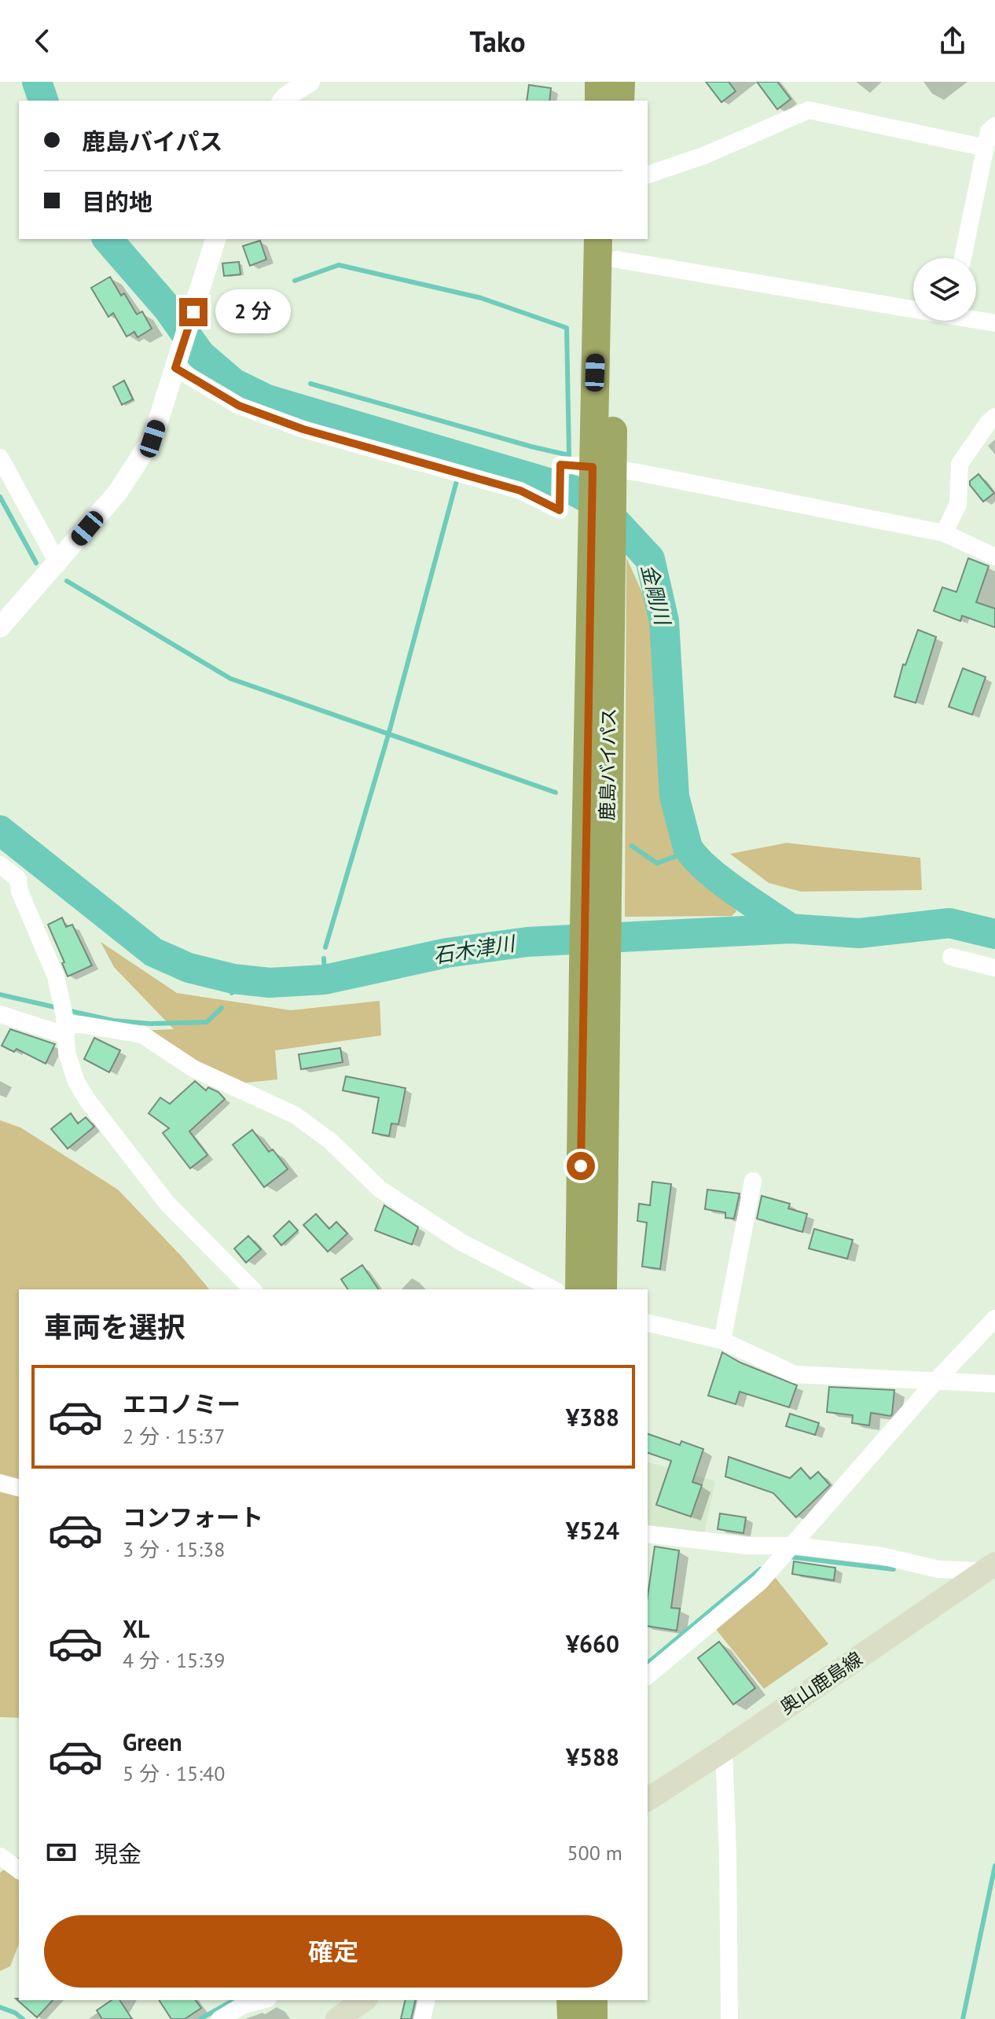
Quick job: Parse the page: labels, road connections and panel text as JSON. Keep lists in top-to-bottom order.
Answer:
{
  "streets": {
    "highway": ["鹿島バイパス"],
    "main road": ["奥山鹿島線"]
  },
  "water": ["金剛川", "石木津川"],
  "page": {
    "header": "Tako",
    "banner": ["鹿島バイパス", "目的地"],
    "bubble": "2 分",
    "heading": "車両を選択",
    "list": [
      {
        "name": "エコノミー",
        "note": "2 分 · 15:37",
        "value": "¥388"
      },
      {
        "name": "コンフォート",
        "note": "3 分 · 15:38",
        "value": "¥524"
      },
      {
        "name": "XL",
        "note": "4 分 · 15:39",
        "value": "¥660"
      },
      {
        "name": "Green",
        "note": "5 分 · 15:40",
        "value": "¥588"
      }
    ],
    "pay": ["現金", "500 m"],
    "buttons": "確定"
  }
}
